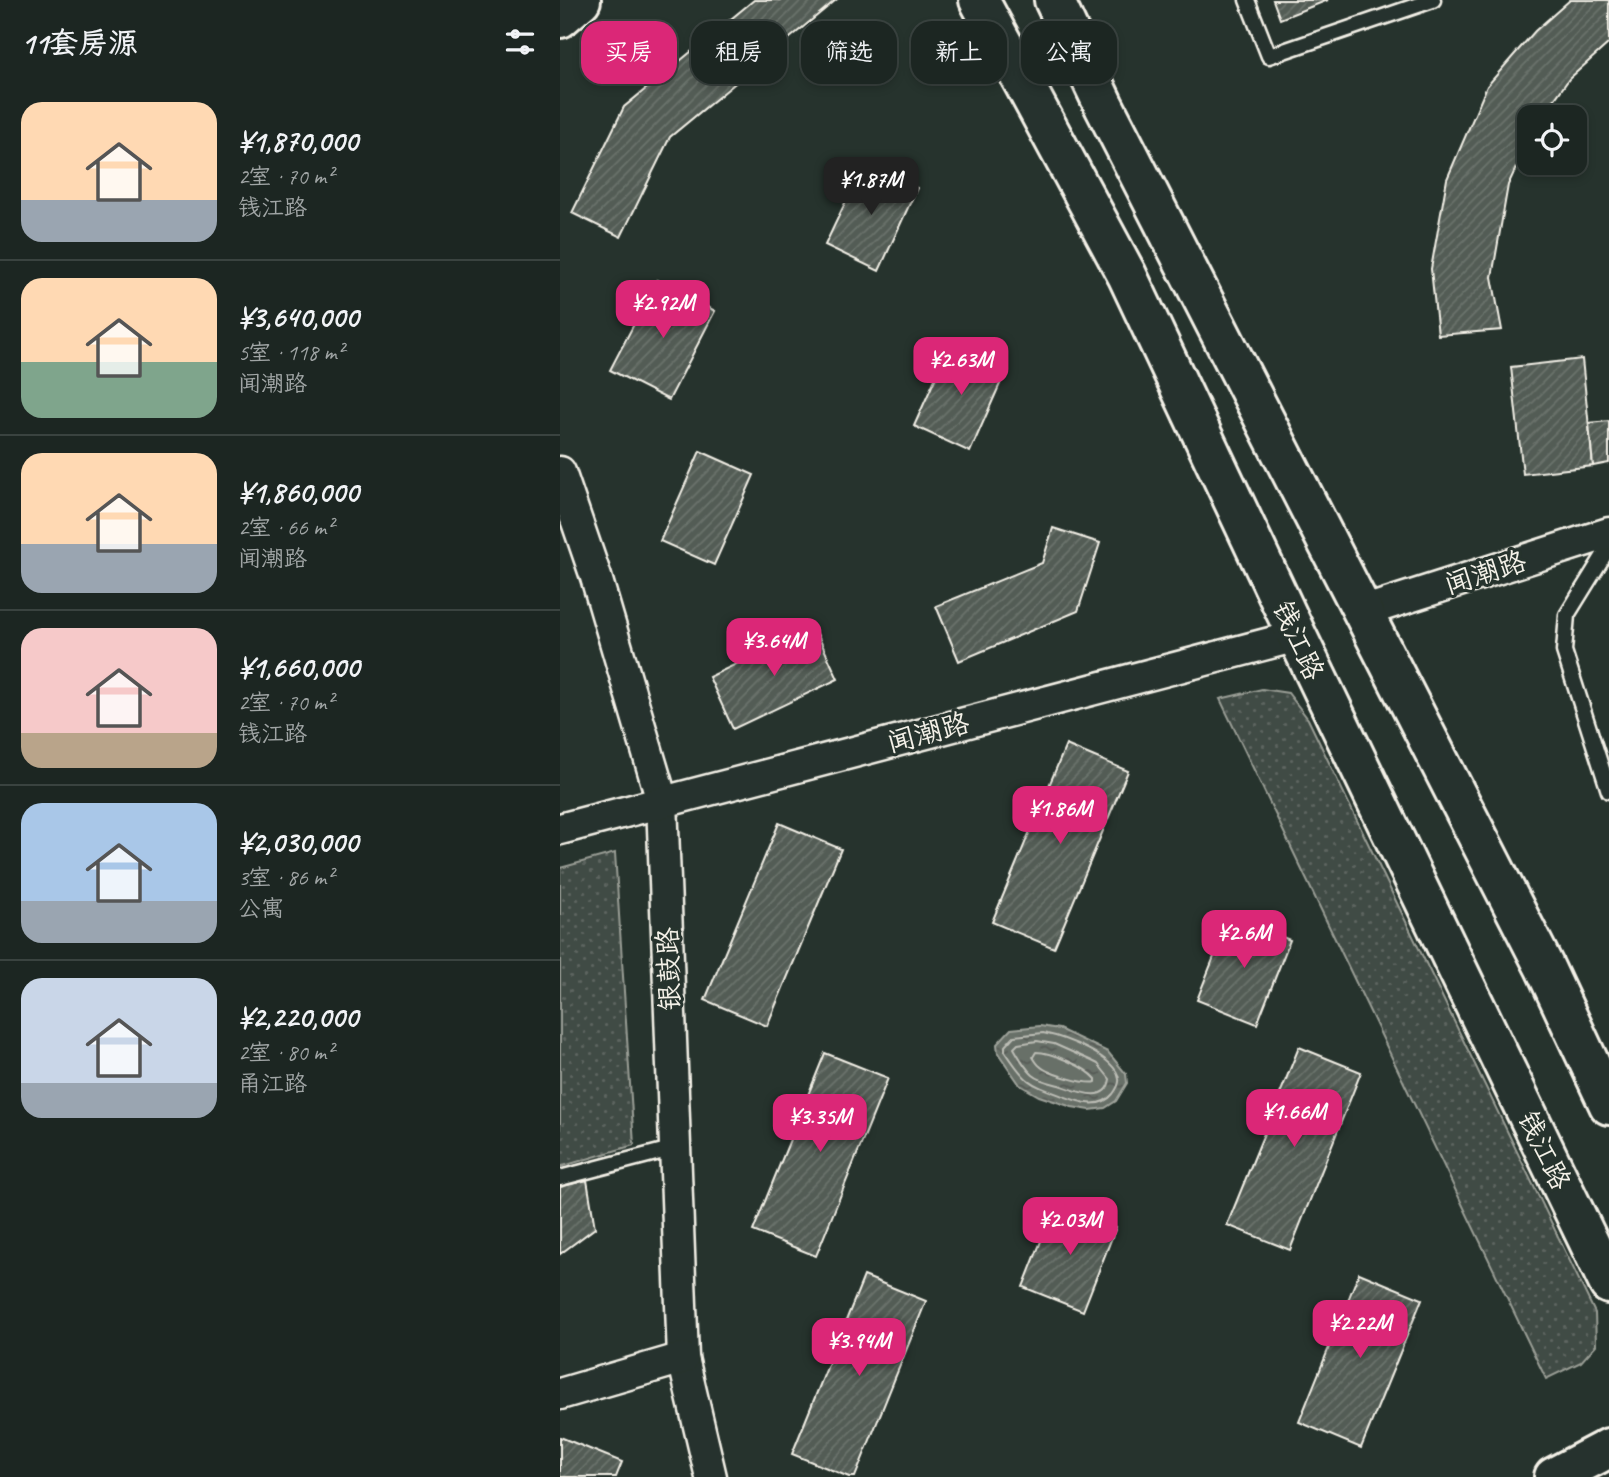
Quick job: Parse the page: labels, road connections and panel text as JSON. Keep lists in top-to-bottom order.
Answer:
{
  "streets": {
    "main road": ["钱江路"],
    "street": ["闻潮路", "银鼓路"]
  },
  "crossings": [
    ["闻潮路", "钱江路"],
    ["闻潮路", "银鼓路"]
  ],
  "page": {
    "heading": "11套房源",
    "chip": [
      "买房",
      "租房",
      "筛选",
      "新上",
      "公寓"
    ],
    "list": [
      {
        "name": "¥1,870,000",
        "note": "2室 · 70 m² · 钱江路"
      },
      {
        "name": "¥3,640,000",
        "note": "5室 · 118 m² · 闻潮路"
      },
      {
        "name": "¥1,860,000",
        "note": "2室 · 66 m² · 闻潮路"
      },
      {
        "name": "¥1,660,000",
        "note": "2室 · 70 m² · 钱江路"
      },
      {
        "name": "¥2,030,000",
        "note": "3室 · 86 m² · 公寓"
      },
      {
        "name": "¥2,220,000",
        "note": "2室 · 80 m² · 甬江路"
      }
    ],
    "price": [
      "¥1.87M",
      "¥2.92M",
      "¥2.63M",
      "¥3.64M",
      "¥1.86M",
      "¥2.6M",
      "¥1.66M",
      "¥3.35M",
      "¥2.03M",
      "¥2.22M",
      "¥3.94M"
    ]
  }
}
